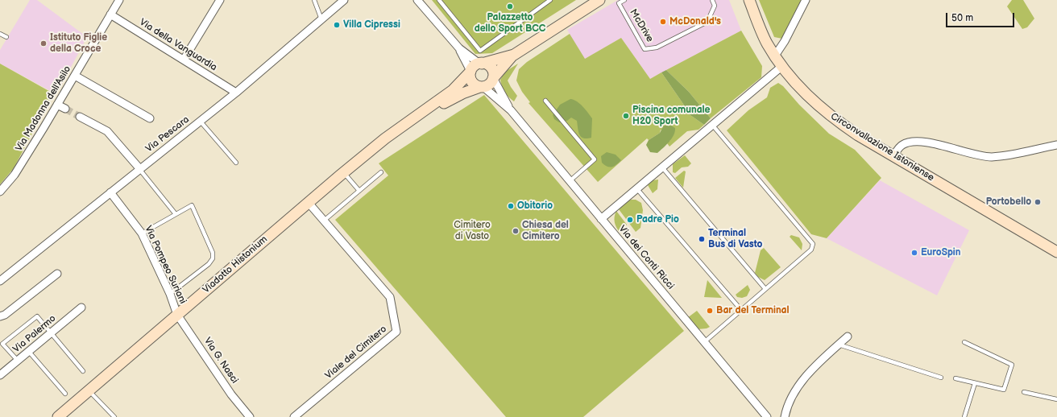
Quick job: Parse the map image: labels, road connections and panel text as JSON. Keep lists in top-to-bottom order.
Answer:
{
  "streets": {
    "main road": ["Circonvallazione Istoniense", "Viadotto Histonium"],
    "street": [
      "Via della Vanguardia",
      "Via Madonna dell'Asilo",
      "Via Pescara",
      "Via dei Conti Ricci",
      "Via Pompeo Suriani",
      "Via Palermo",
      "Viale del Cimitero",
      "Via G. Nasci"
    ],
    "lane": ["McDrive"]
  },
  "crossings": [
    ["Via della Vanguardia", "Via Madonna dell'Asilo"],
    ["Via della Vanguardia", "Via Pescara"],
    ["Via Pescara", "Via Pompeo Suriani"],
    ["Via dei Conti Ricci", "Viadotto Histonium"],
    ["Via Pompeo Suriani", "Viadotto Histonium"],
    ["Via Pompeo Suriani", "Via G. Nasci"],
    ["Viadotto Histonium", "Viale del Cimitero"],
    ["Viadotto Histonium", "Via G. Nasci"]
  ],
  "parks": ["Cimitero di Vasto"],
  "places": [
    "Palazzetto dello Sport BCC",
    "McDonald's",
    "Villa Cipressi",
    "Istituto Figlie della Croce",
    "Piscina comunale H20 Sport",
    "Portobello",
    "Obitorio",
    "Padre Pio",
    "Chiesa del Cimitero",
    "Terminal Bus di Vasto",
    "EuroSpin",
    "Bar del Terminal"
  ],
  "scale_bar": "50 m"
}
